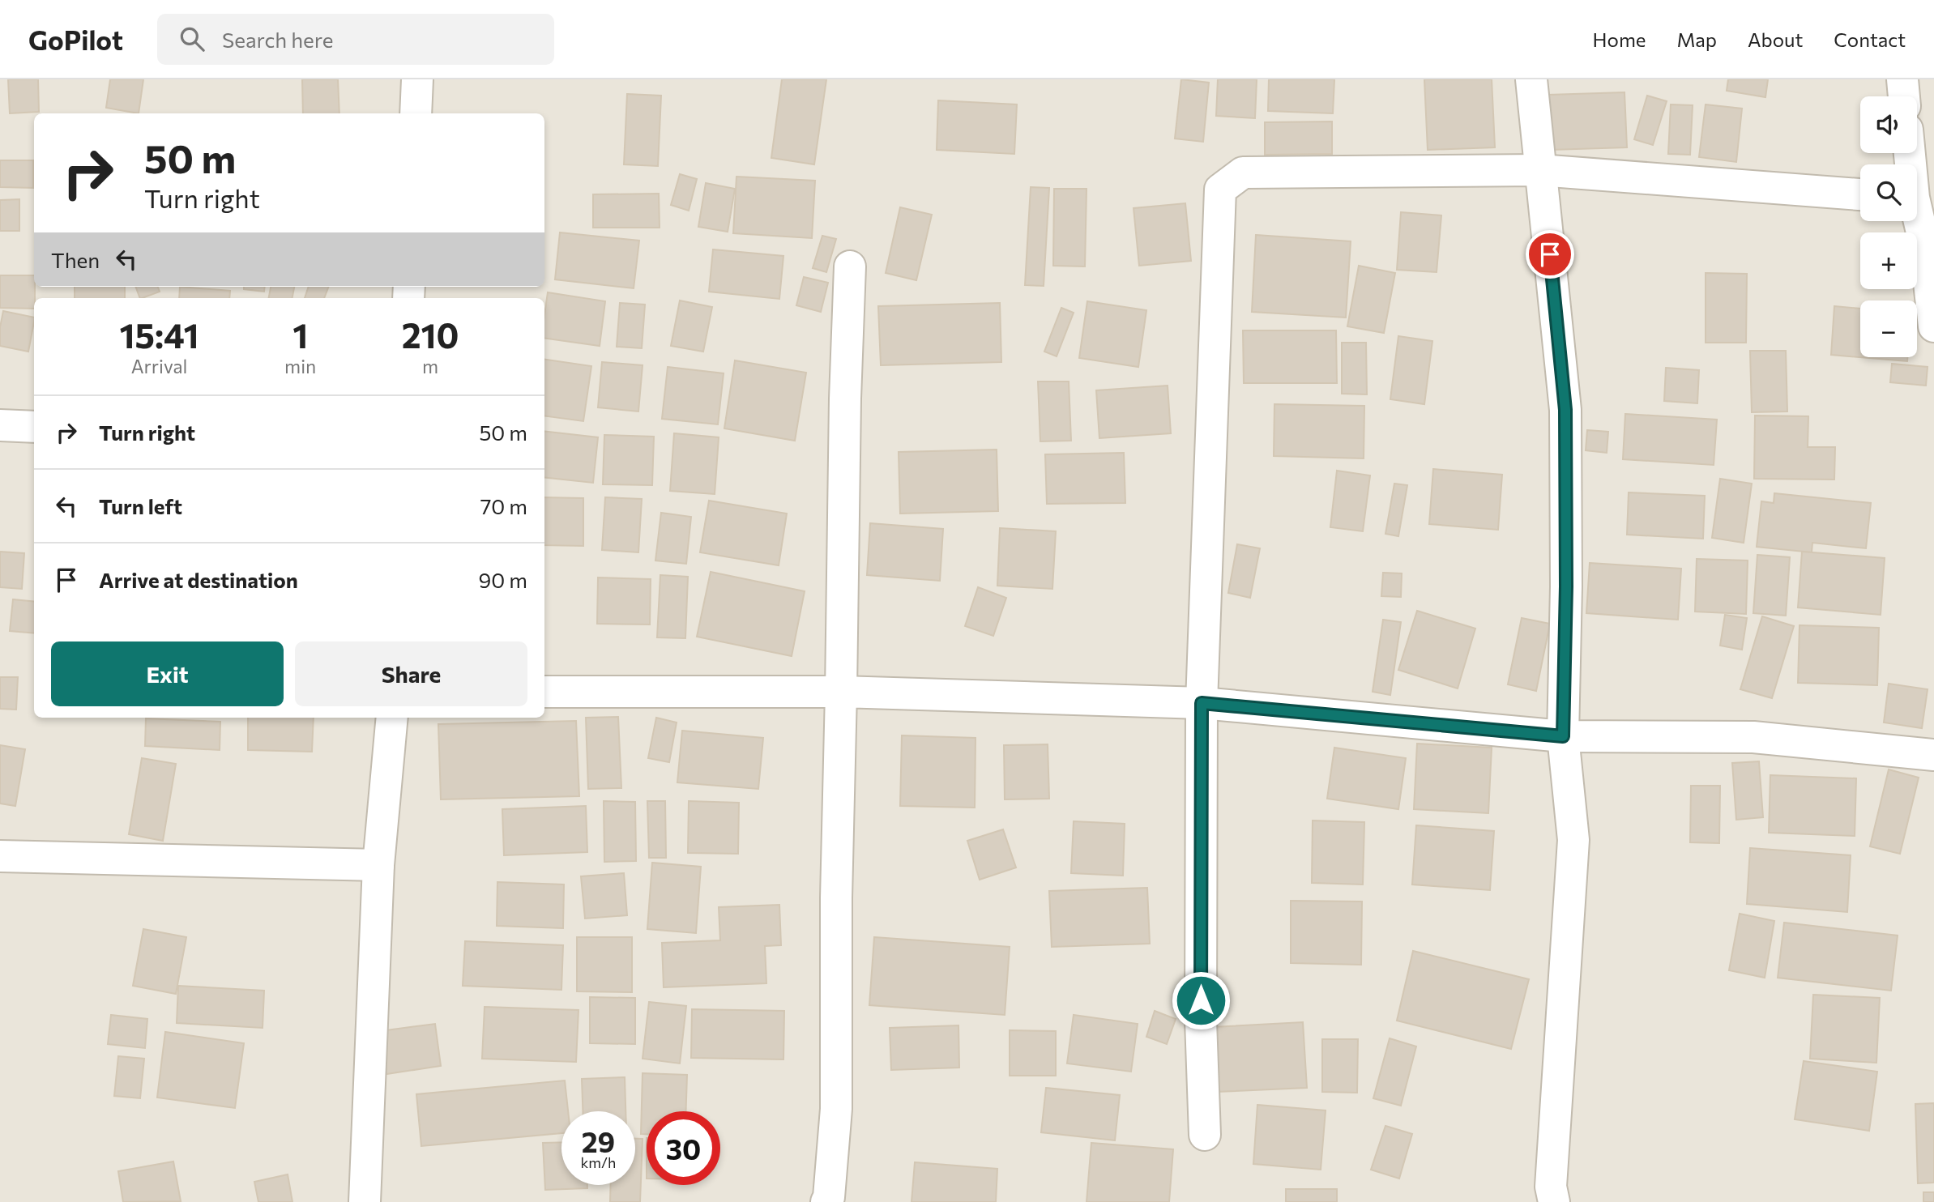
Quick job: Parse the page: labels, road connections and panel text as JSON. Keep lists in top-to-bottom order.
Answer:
{
  "page": {
    "header": "GoPilot",
    "search": "Search here",
    "nav": [
      "Home",
      "Map",
      "About",
      "Contact"
    ],
    "map_buttons": ["+", "−"],
    "turn": ["50 m", "Turn right"],
    "then": "Then",
    "eta": [
      "15:41",
      "Arrival",
      "1",
      "min",
      "210",
      "m"
    ],
    "list": [
      {
        "name": "Turn right",
        "value": "50 m"
      },
      {
        "name": "Turn left",
        "value": "70 m"
      },
      {
        "name": "Arrive at destination",
        "value": "90 m"
      }
    ],
    "buttons": ["Exit", "Share"],
    "speed": "29 km/h",
    "limit": "30"
  }
}
